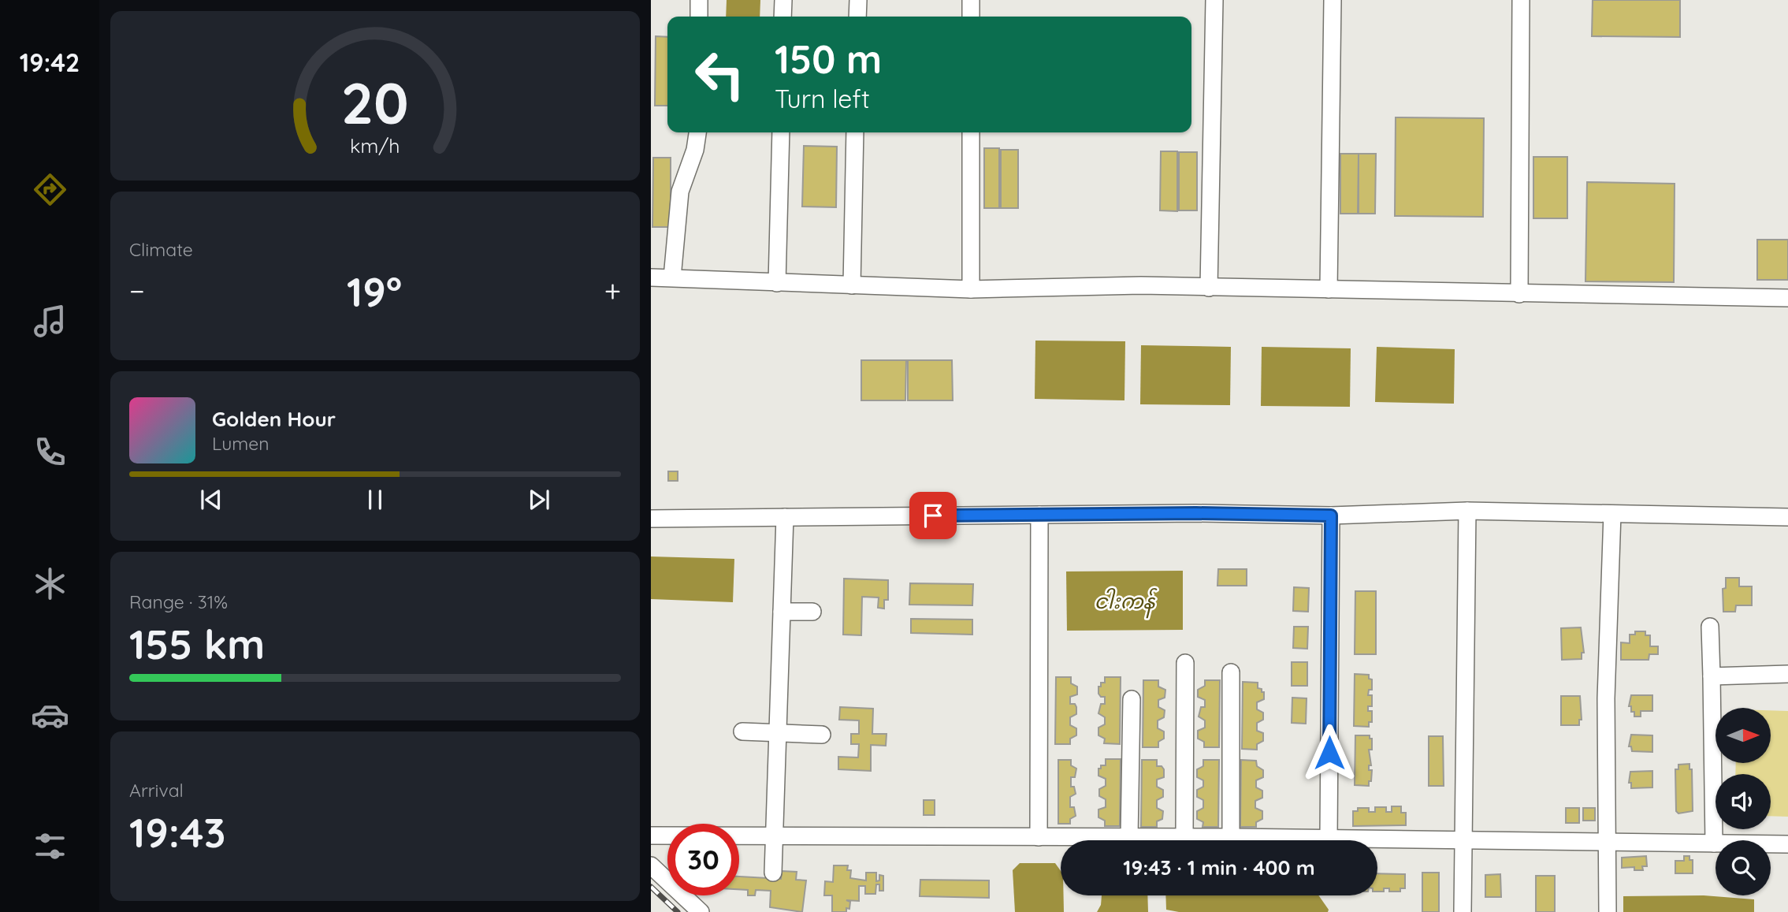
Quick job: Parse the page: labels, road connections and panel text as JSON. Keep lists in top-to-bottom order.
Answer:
{
  "water": ["ငါးကန်"],
  "north": "right",
  "page": {
    "tabs": "19:42",
    "turn": ["150 m", "Turn left"],
    "tile": [
      "Climate",
      ["Range · 31%", "155 km"],
      ["Arrival", "19:43"]
    ],
    "heat": ["−", "19°", "+"],
    "song": ["Golden Hour", "Lumen"],
    "limit": "30",
    "trip": "19:43 · 1 min · 400 m",
    "gauge": ["20", "km/h"]
  }
}
